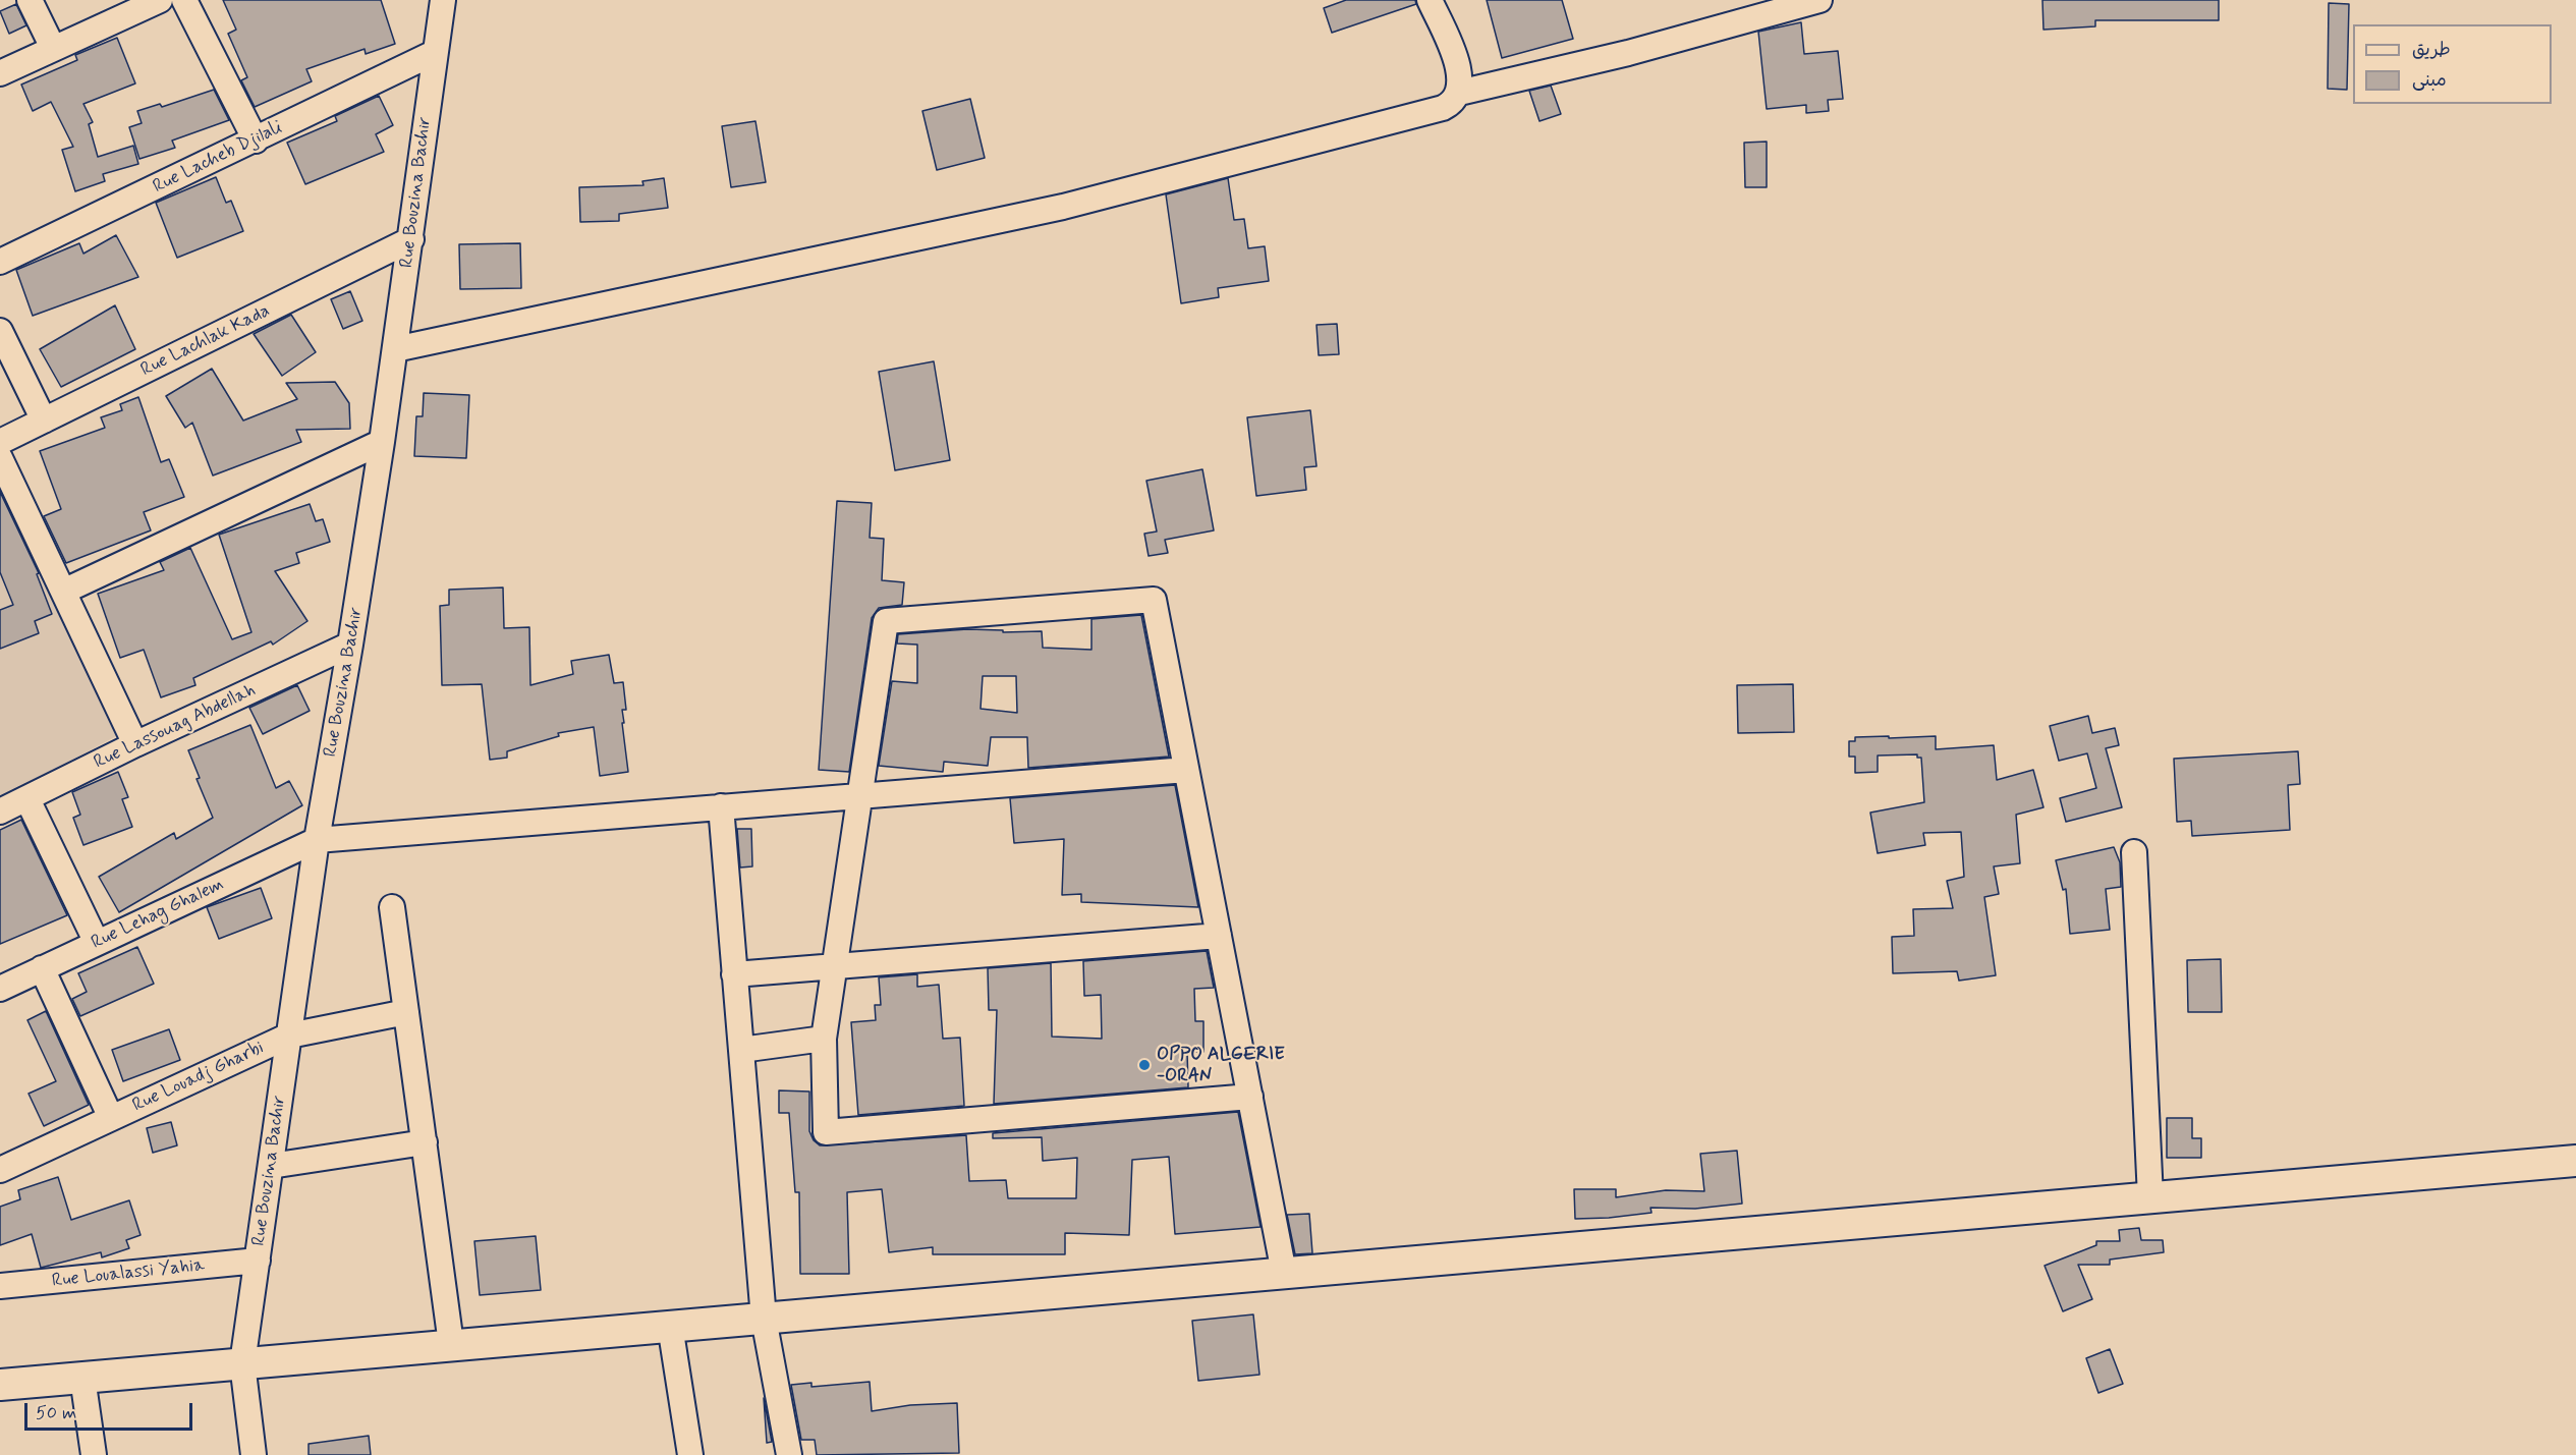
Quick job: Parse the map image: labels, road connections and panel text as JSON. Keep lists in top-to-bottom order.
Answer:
{
  "streets": {
    "street": [
      "Rue Lacheb Djilali",
      "Rue Bouzina Bachir",
      "Rue Lachlak Kada",
      "Rue Lassouag Abdellah",
      "Rue Lehag Ghalem",
      "Rue Louadj Gharbi",
      "Rue Loualassi Yahia"
    ]
  },
  "crossings": [
    ["Rue Lacheb Djilali", "Rue Bouzina Bachir"],
    ["Rue Bouzina Bachir", "Rue Lachlak Kada"],
    ["Rue Bouzina Bachir", "Rue Lassouag Abdellah"],
    ["Rue Bouzina Bachir", "Rue Lehag Ghalem"],
    ["Rue Bouzina Bachir", "Rue Louadj Gharbi"],
    ["Rue Bouzina Bachir", "Rue Loualassi Yahia"]
  ],
  "places": ["OPPO ALGERIE -ORAN"],
  "legend": ["طريق", "مبنى"],
  "scale_bar": "50 m"
}
